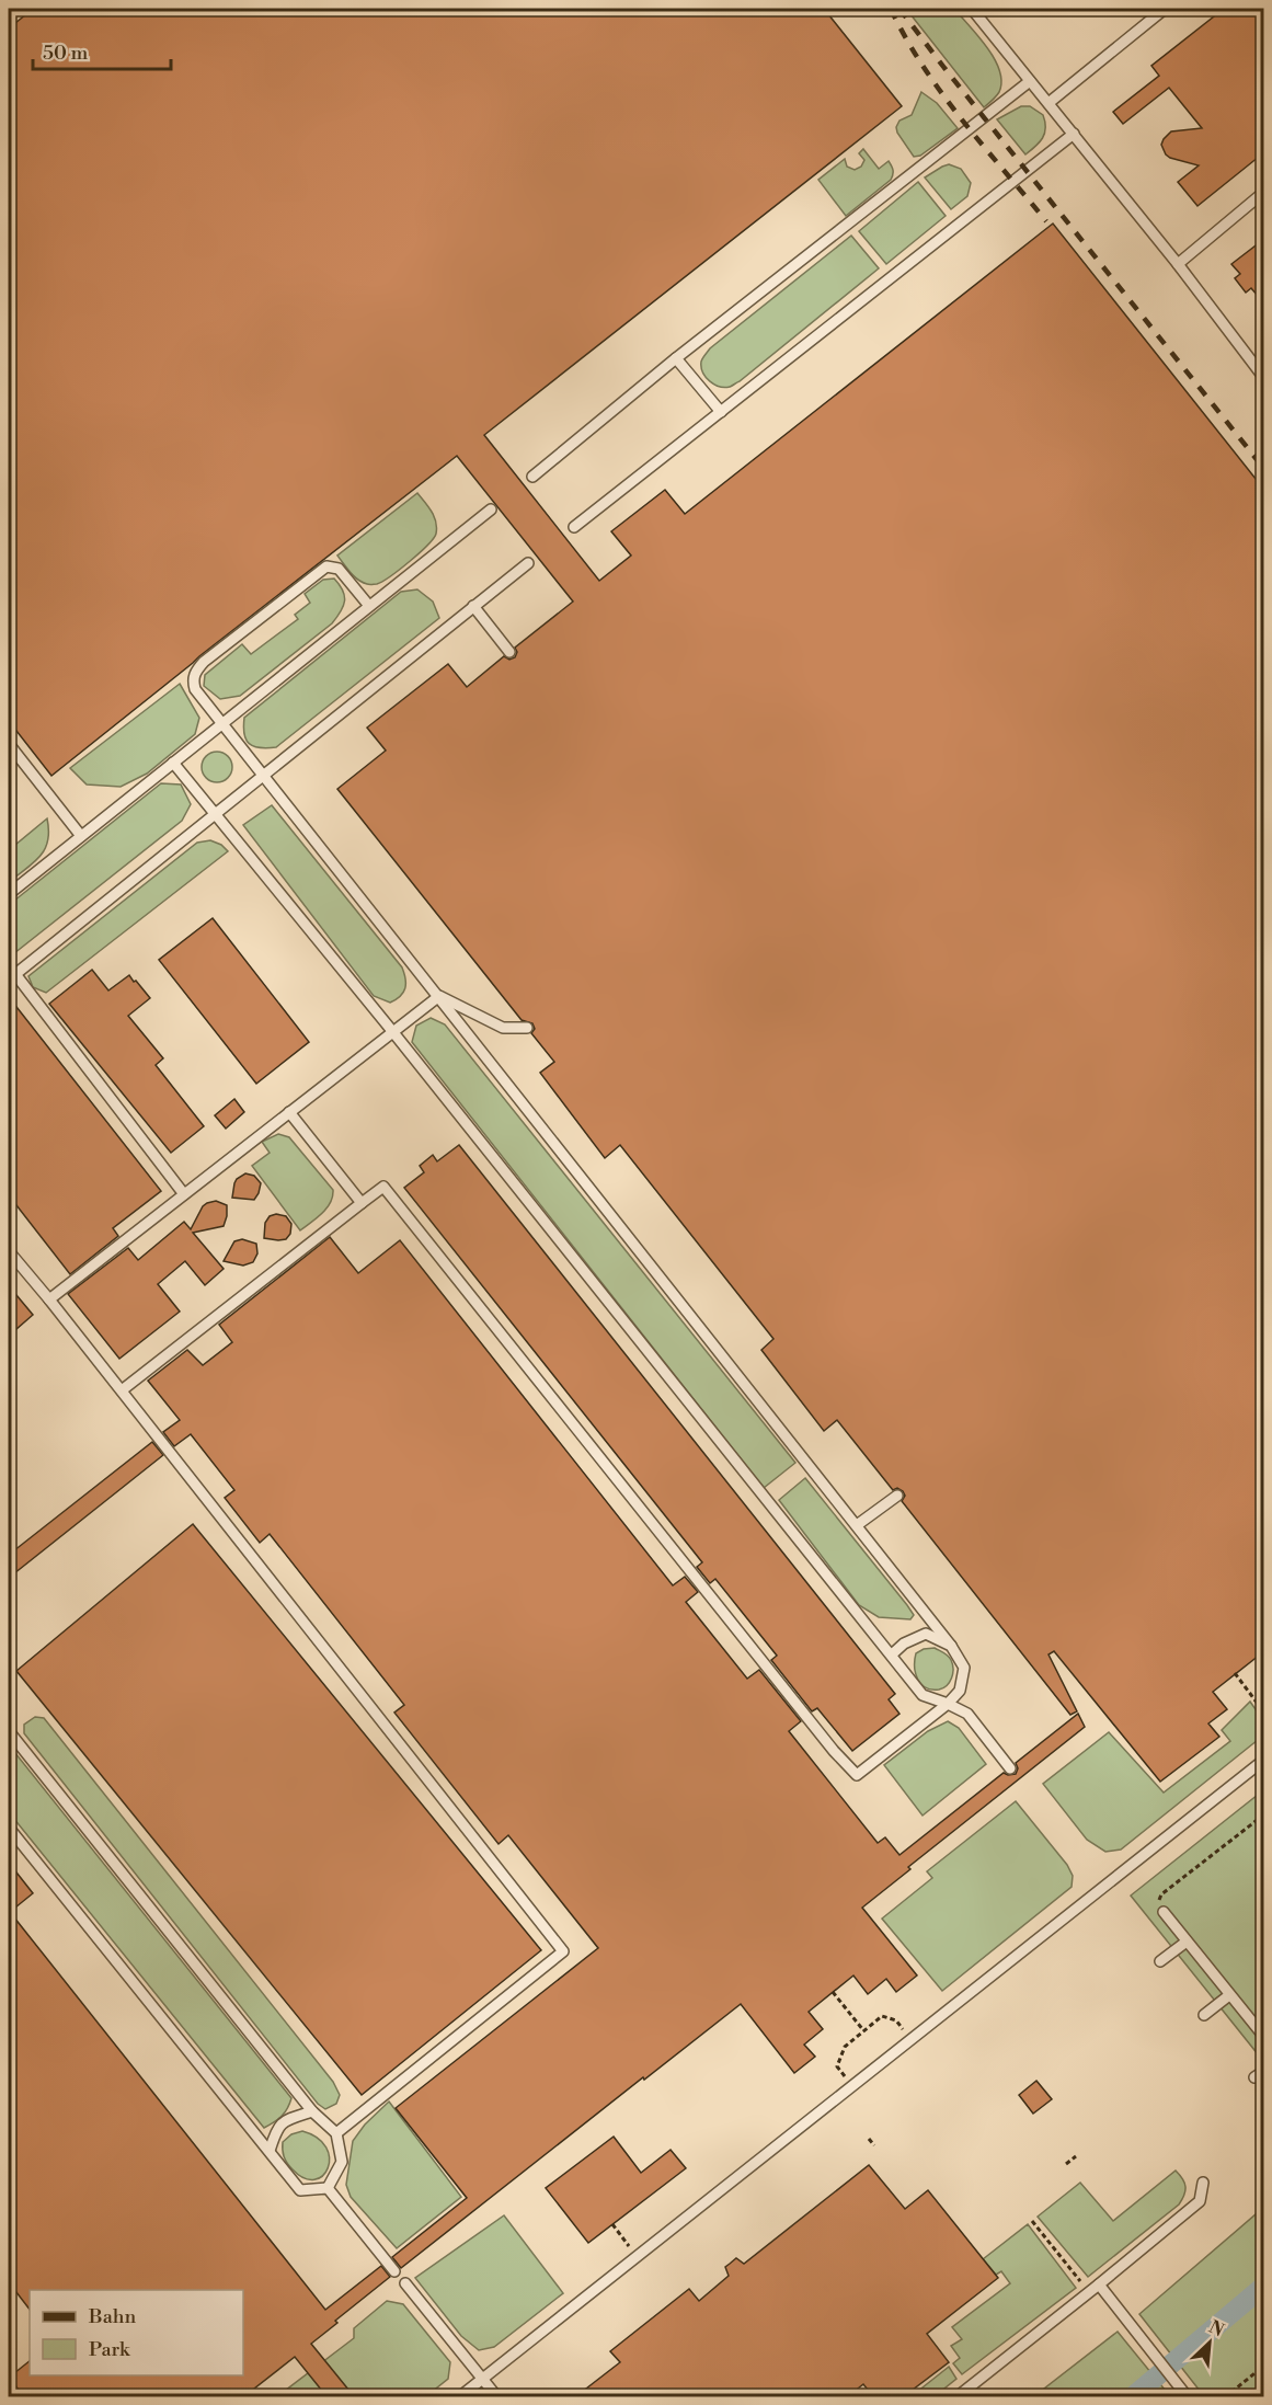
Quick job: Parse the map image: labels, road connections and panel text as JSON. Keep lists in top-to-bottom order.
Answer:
{
  "legend": ["Bahn", "Park"],
  "scale_bar": "50 m",
  "north": "top right"
}
